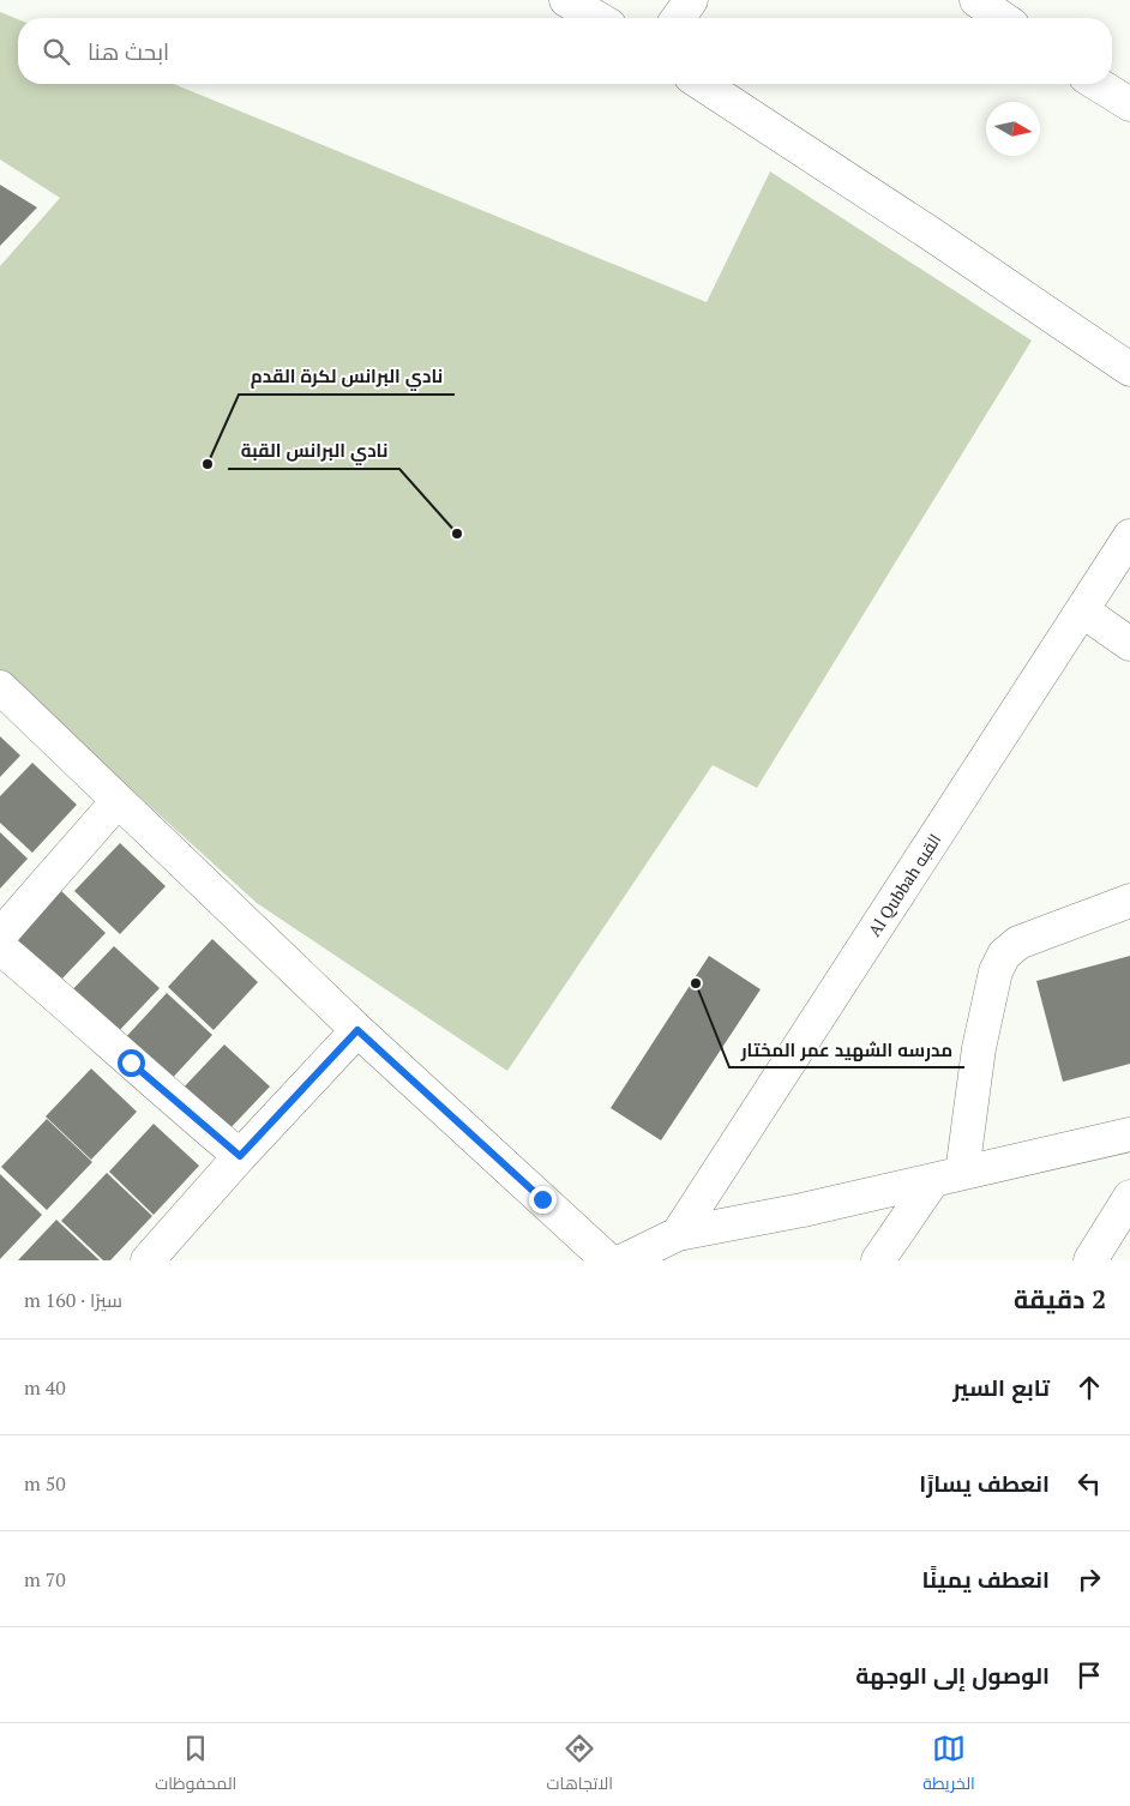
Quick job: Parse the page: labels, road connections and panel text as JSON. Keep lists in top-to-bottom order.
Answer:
{
  "streets": {
    "street": ["Al Qubbah القبه"]
  },
  "places": ["نادي البرانس لكرة القدم", "نادي البرانس القبة", "مدرسه الشهيد عمر المختار"],
  "north": "right",
  "page": {
    "search": "ابحث هنا",
    "heading": ["2 دقيقة", "سيرًا · 160 m"],
    "list": [
      ["تابع السير", "40 m"],
      ["انعطف يسارًا", "50 m"],
      ["انعطف يمينًا", "70 m"],
      "الوصول إلى الوجهة"
    ],
    "nav": ["الخريطة", "الاتجاهات", "المحفوظات"]
  }
}
